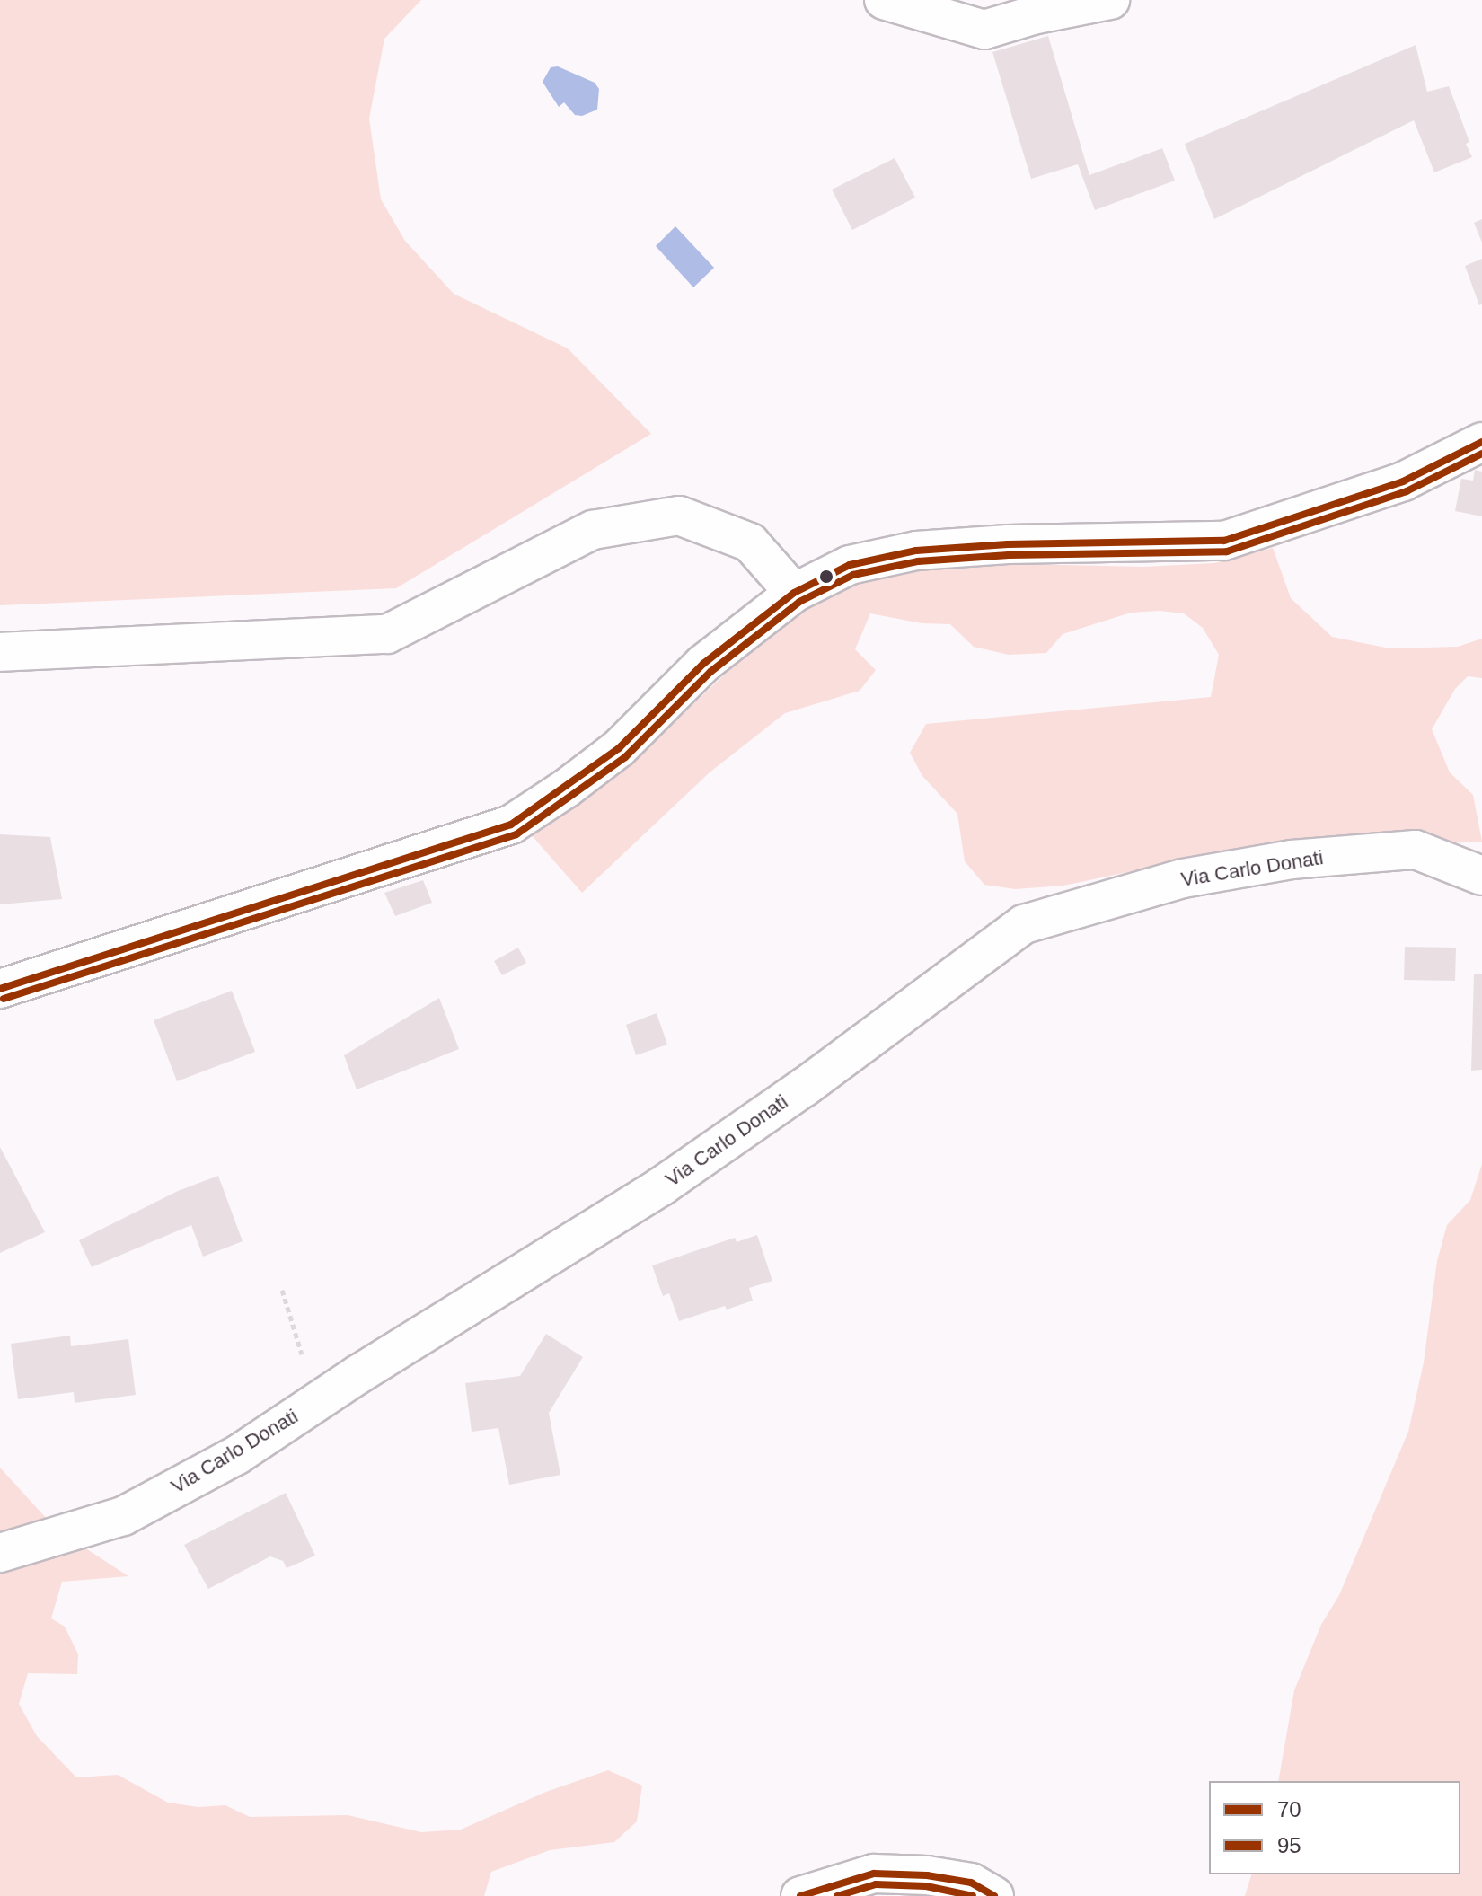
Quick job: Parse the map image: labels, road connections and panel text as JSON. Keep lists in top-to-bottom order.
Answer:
{
  "streets": {
    "street": ["Via Carlo Donati"]
  },
  "lines": ["transit line 70", "transit line 95"],
  "legend": ["70", "95"]
}
